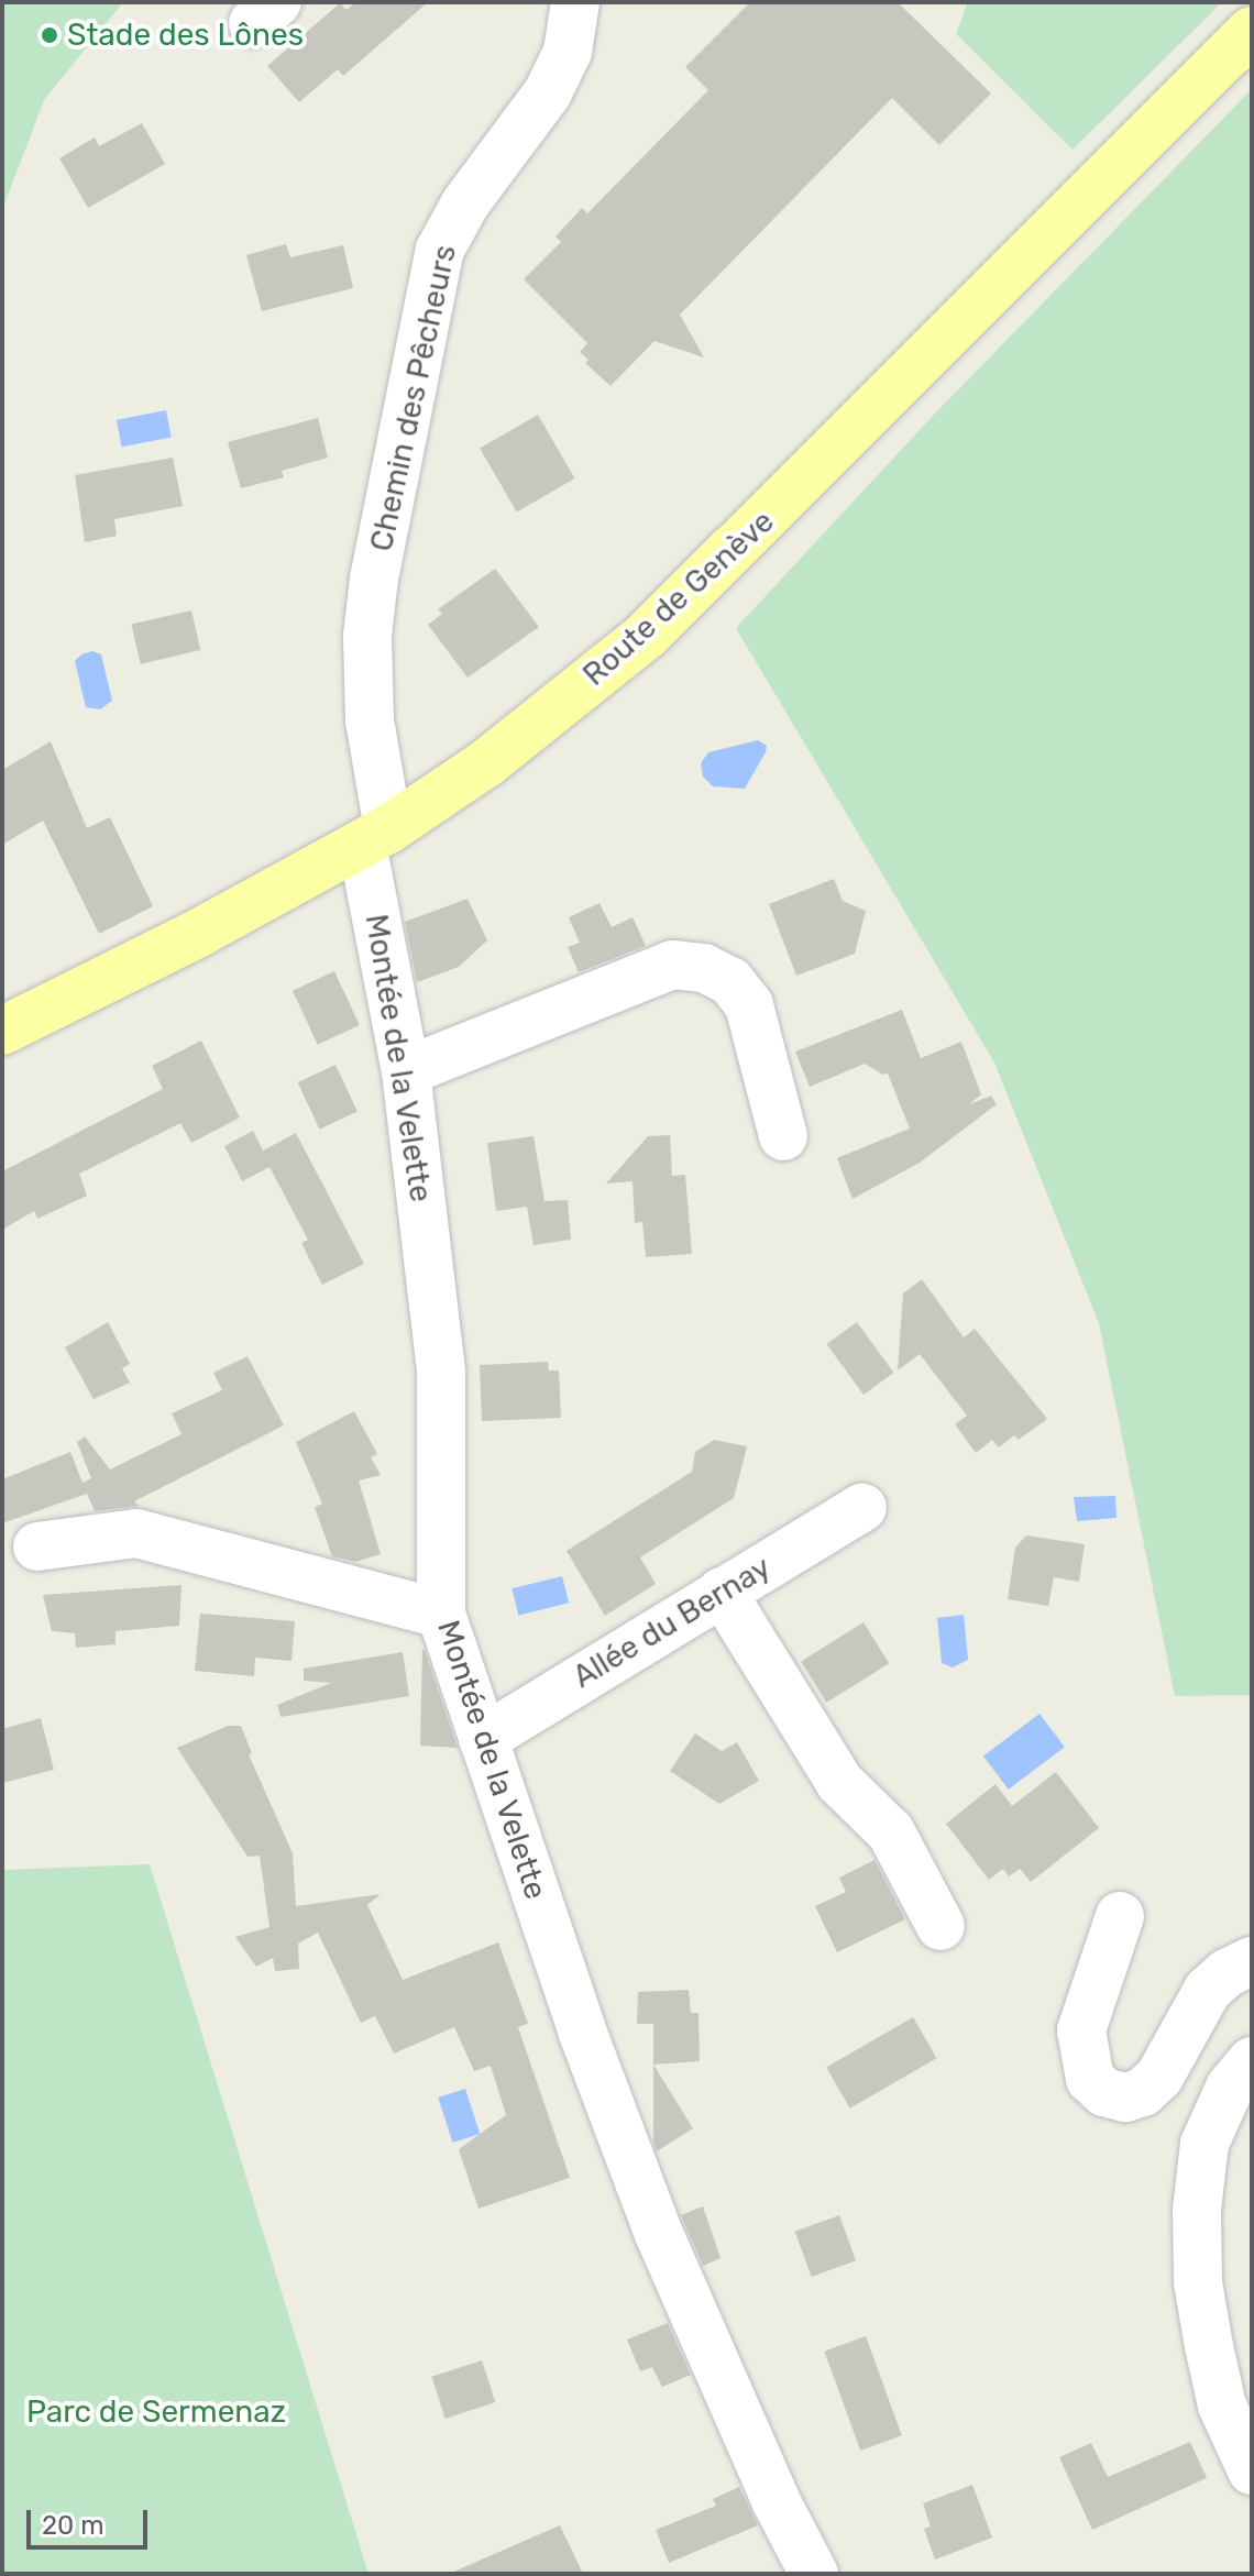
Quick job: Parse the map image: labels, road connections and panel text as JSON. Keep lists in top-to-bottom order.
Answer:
{
  "streets": {
    "main road": ["Route de Genève"],
    "street": ["Chemin des Pêcheurs", "Montée de la Velette", "Allée du Bernay"]
  },
  "crossings": [
    ["Chemin des Pêcheurs", "Route de Genève"],
    ["Chemin des Pêcheurs", "Montée de la Velette"],
    ["Route de Genève", "Montée de la Velette"],
    ["Montée de la Velette", "Allée du Bernay"]
  ],
  "parks": ["Parc de Sermenaz"],
  "places": ["Stade des Lônes"],
  "scale_bar": "20 m"
}
